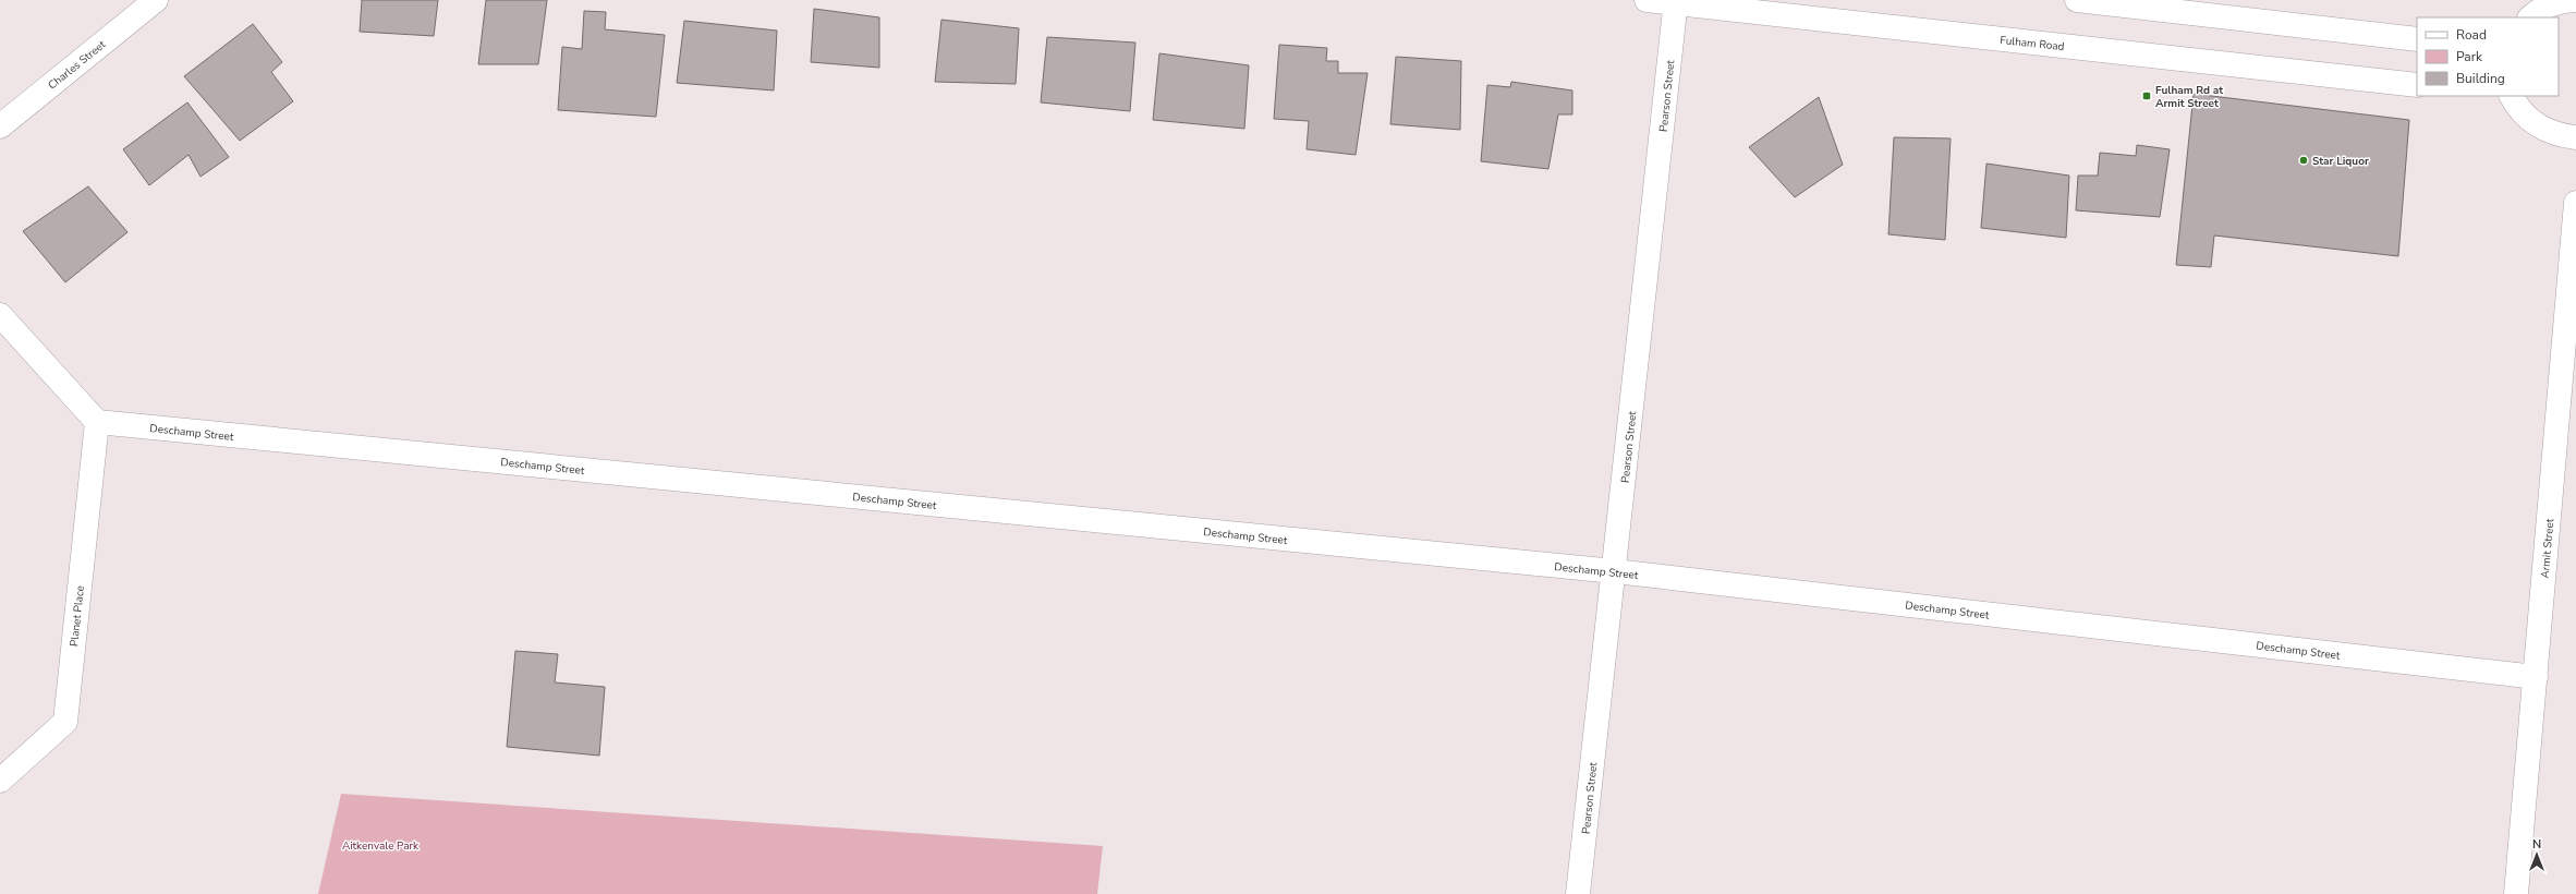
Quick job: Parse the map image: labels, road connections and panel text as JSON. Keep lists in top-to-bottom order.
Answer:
{
  "streets": {
    "street": [
      "Fulham Road",
      "Charles Street",
      "Pearson Street",
      "Deschamp Street",
      "Armit Street",
      "Planet Place"
    ]
  },
  "crossings": [
    ["Fulham Road", "Pearson Street"],
    ["Pearson Street", "Deschamp Street"],
    ["Deschamp Street", "Armit Street"],
    ["Deschamp Street", "Planet Place"]
  ],
  "parks": ["Aitkenvale Park"],
  "places": {
    "transit": ["Fulham Rd at Armit Street"],
    "other": ["Star Liquor"]
  },
  "legend": ["Road", "Park", "Building"],
  "north": "top"
}
